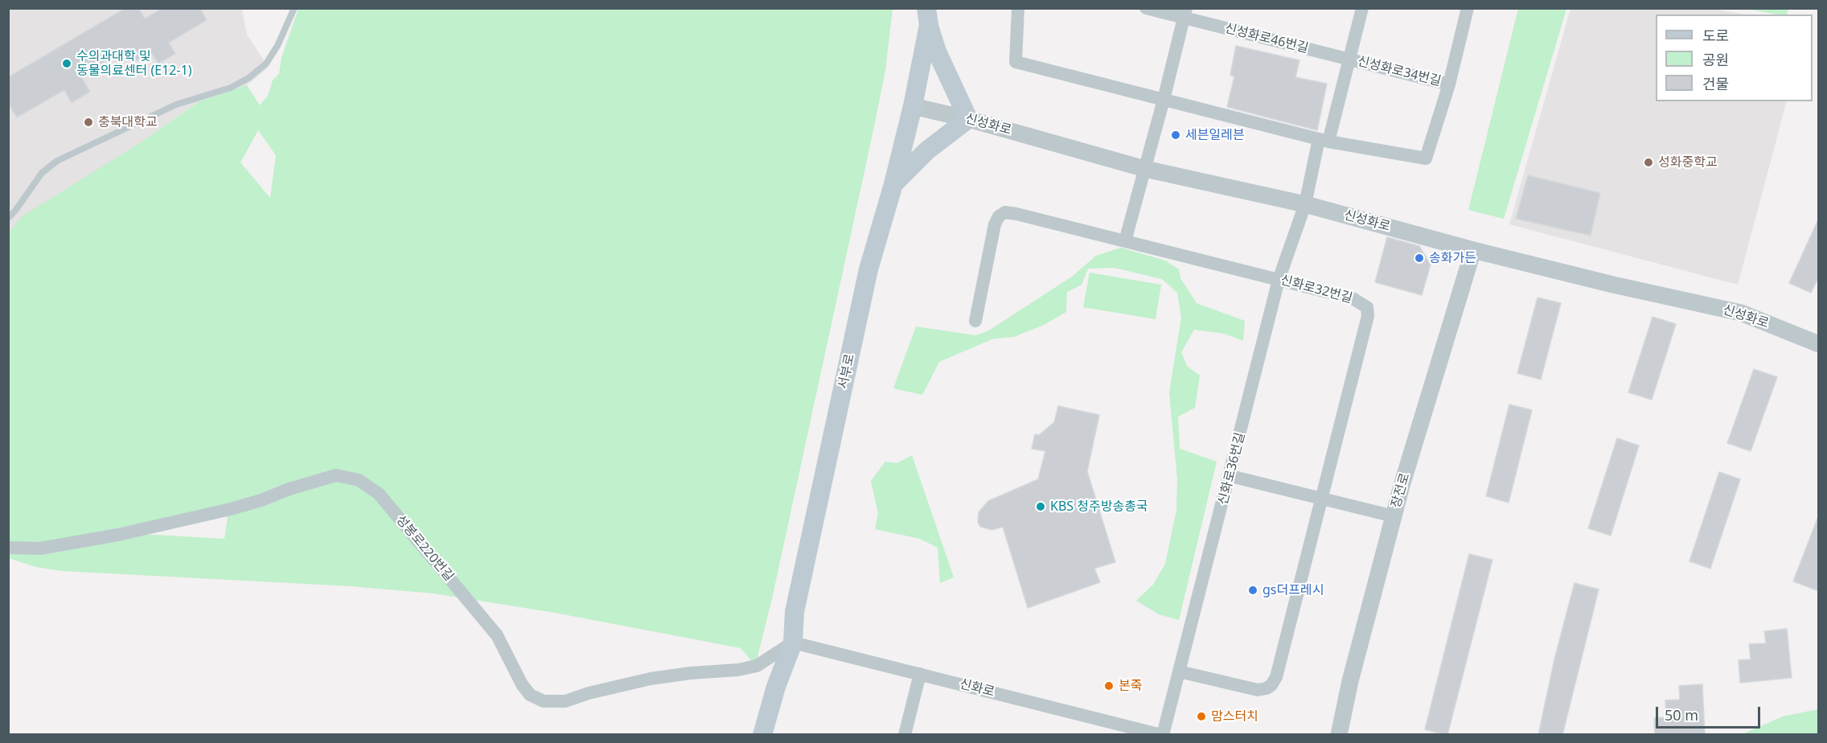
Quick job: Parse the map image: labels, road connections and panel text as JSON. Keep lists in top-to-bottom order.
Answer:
{
  "streets": {
    "main road": ["서부로"],
    "street": [
      "신성화로46번길",
      "신성화로34번길",
      "신성화로",
      "신화로32번길",
      "신화로36번길",
      "장전로",
      "성봉로220번길",
      "신화로"
    ]
  },
  "crossings": [
    ["신성화로46번길", "신성화로34번길"],
    ["신성화로46번길", "신화로36번길"],
    ["신성화로34번길", "신화로36번길"],
    ["신성화로", "서부로"],
    ["신성화로", "신화로36번길"],
    ["신성화로", "장전로"],
    ["신화로32번길", "신화로36번길"],
    ["서부로", "성봉로220번길"],
    ["서부로", "신화로"],
    ["신화로36번길", "신화로"],
    ["성봉로220번길", "신화로"]
  ],
  "places": [
    "수의과대학 및 동물의료센터 (E12-1)",
    "충북대학교",
    "세븐일레븐",
    "성화중학교",
    "송화가든",
    "KBS 청주방송총국",
    "gs더프레시",
    "본죽",
    "맘스터치"
  ],
  "legend": ["도로", "공원", "건물"],
  "scale_bar": "50 m"
}
